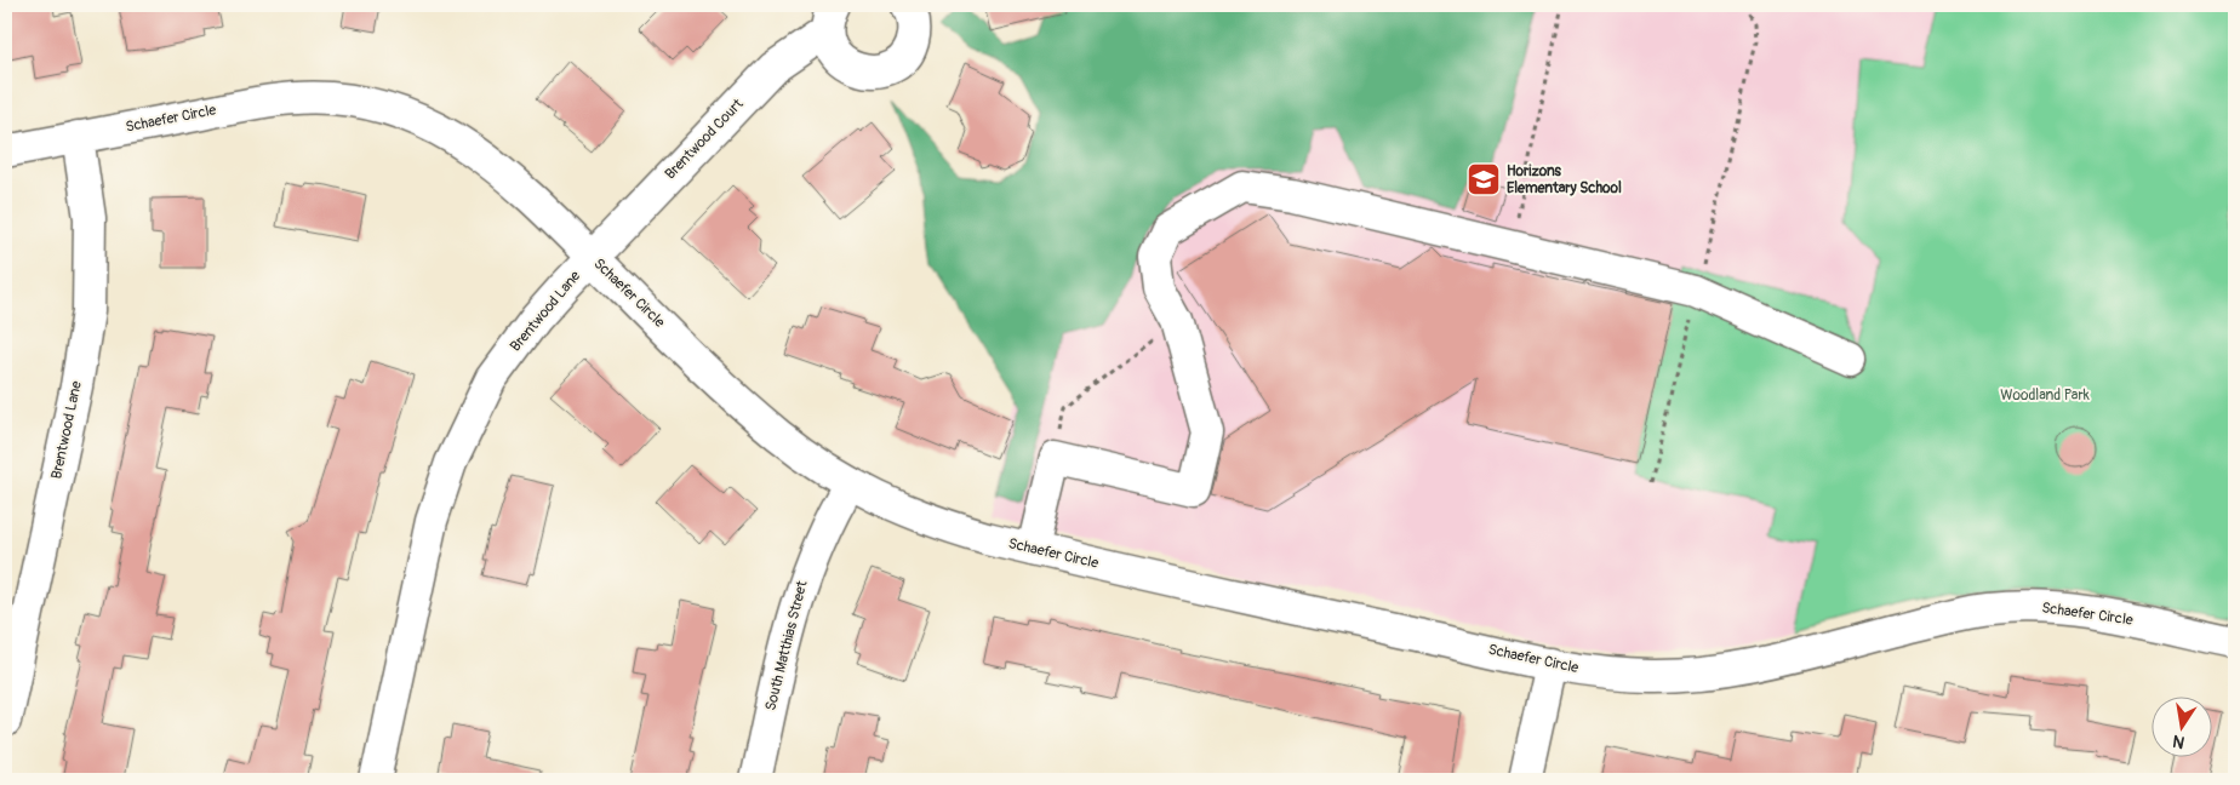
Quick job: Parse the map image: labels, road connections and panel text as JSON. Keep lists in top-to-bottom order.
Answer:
{
  "streets": {
    "street": [
      "Schaefer Circle",
      "Brentwood Court",
      "Brentwood Lane",
      "South Matthias Street"
    ]
  },
  "crossings": [
    ["Schaefer Circle", "Brentwood Court"],
    ["Schaefer Circle", "Brentwood Lane"],
    ["Schaefer Circle", "South Matthias Street"],
    ["Brentwood Court", "Brentwood Lane"]
  ],
  "parks": ["Woodland Park"],
  "places": {
    "school or university": ["Horizons Elementary School"]
  },
  "north": "bottom"
}
